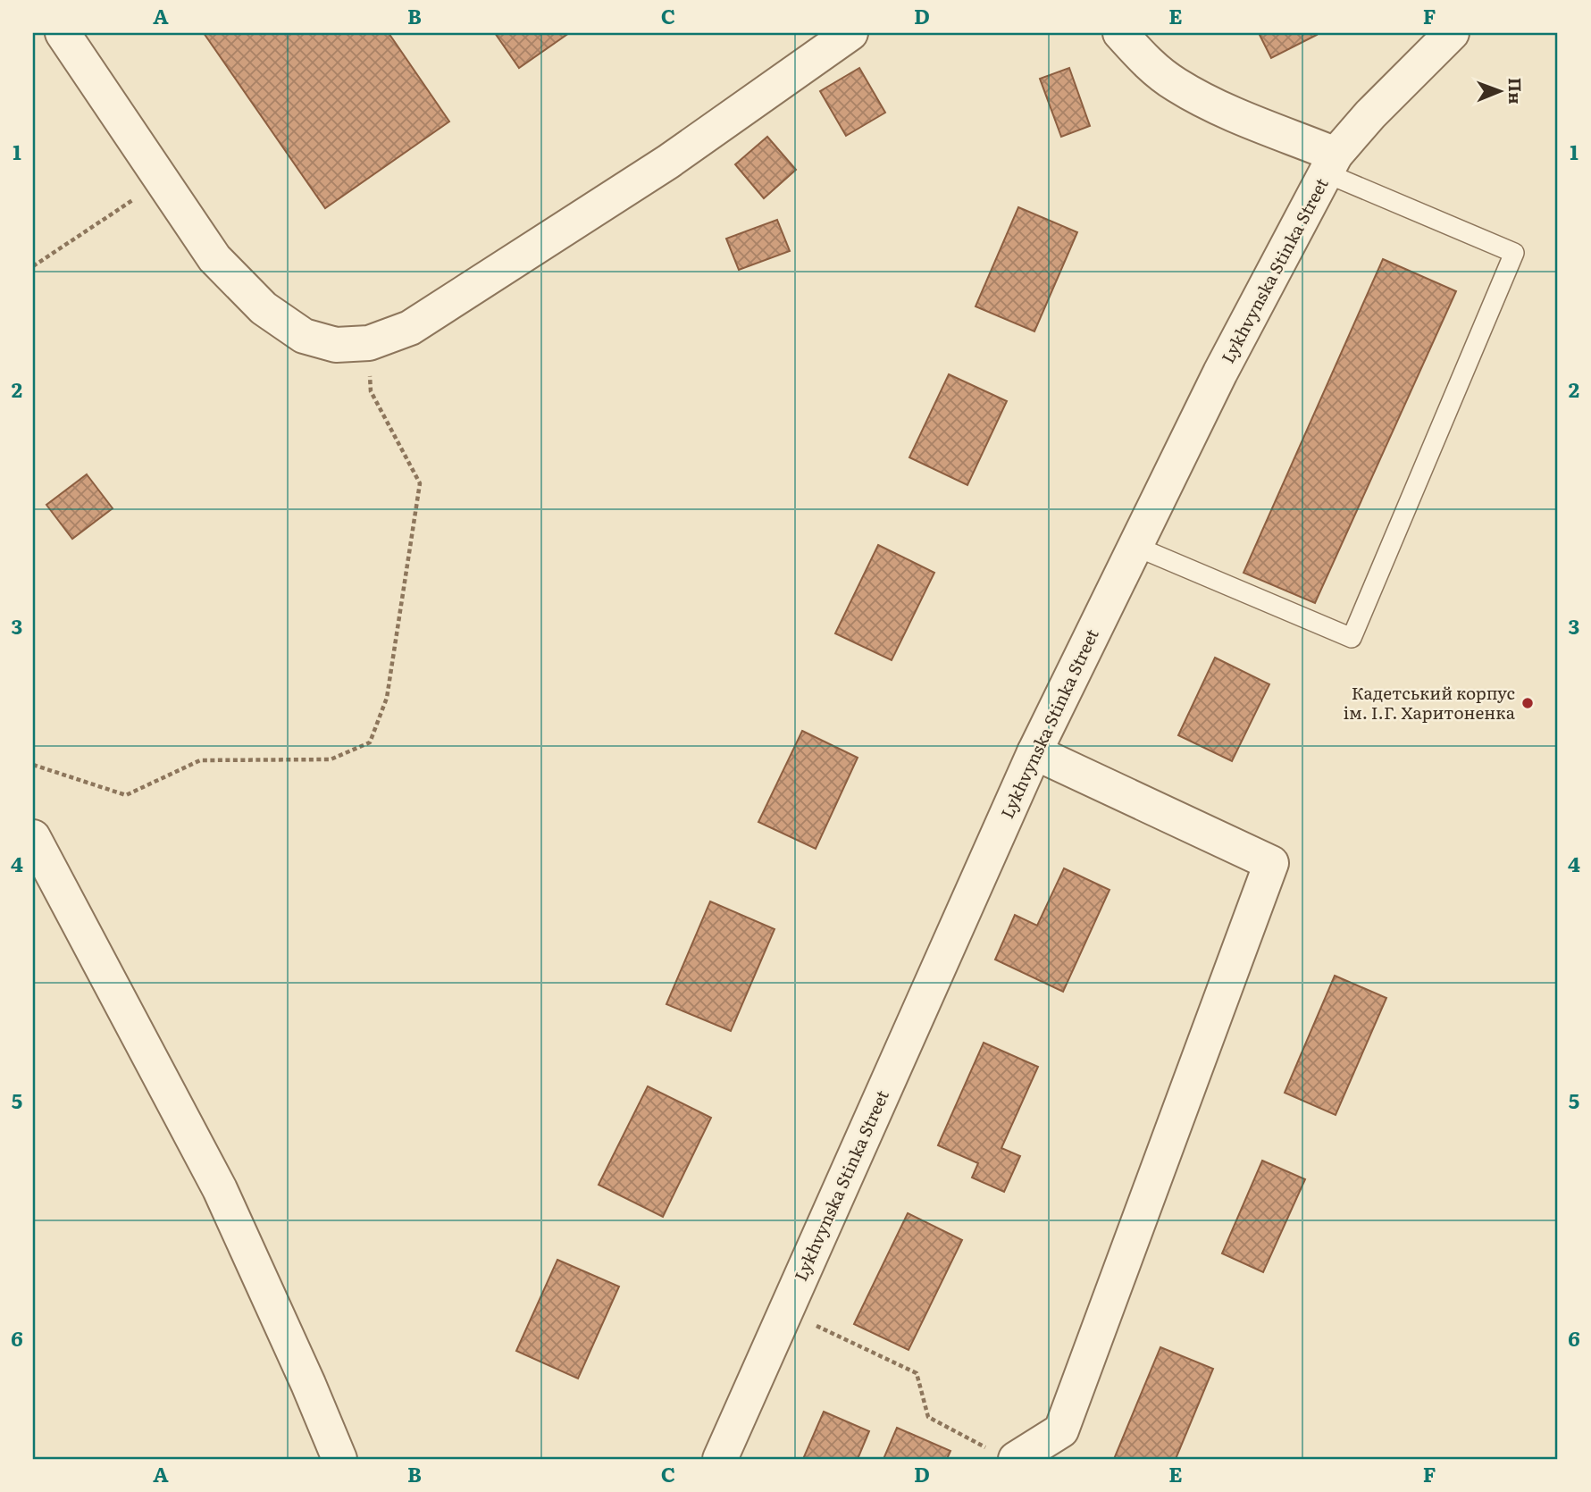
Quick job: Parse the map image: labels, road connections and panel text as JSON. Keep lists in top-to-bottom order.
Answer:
{
  "streets": {
    "street": ["Lykhvynska Stinka Street"]
  },
  "places": ["Кадетський корпус ім. І.Г. Харитоненка"],
  "north": "right",
  "grid": {
    "columns": [
      "A",
      "B",
      "C",
      "D",
      "E",
      "F"
    ],
    "rows": [
      "1",
      "2",
      "3",
      "4",
      "5",
      "6"
    ]
  }
}
